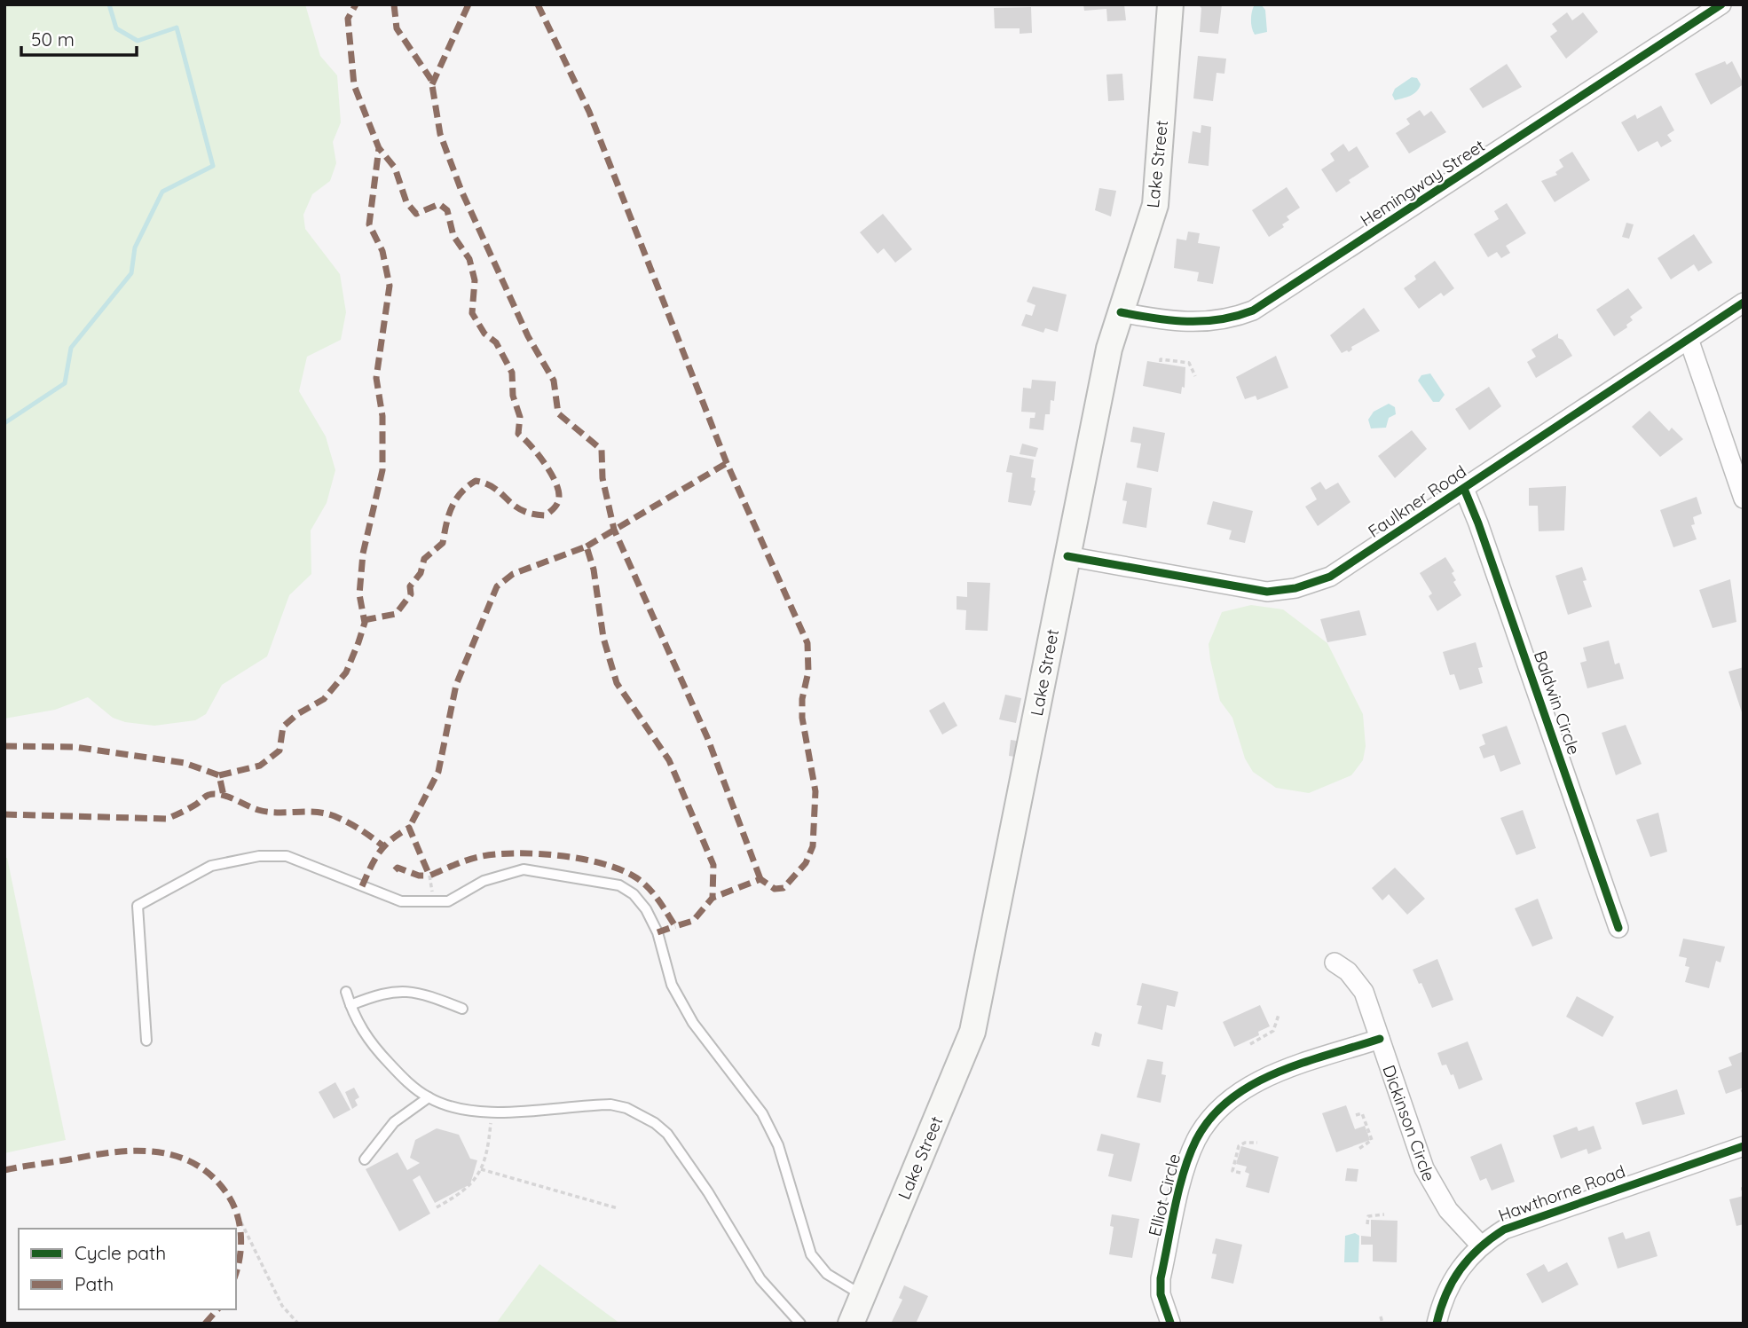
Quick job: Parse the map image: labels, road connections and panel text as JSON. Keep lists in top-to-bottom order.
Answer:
{
  "streets": {
    "main road": ["Lake Street"],
    "street": [
      "Hemingway Street",
      "Faulkner Road",
      "Baldwin Circle",
      "Dickinson Circle",
      "Hawthorne Road",
      "Elliot Circle"
    ]
  },
  "crossings": [
    ["Lake Street", "Hemingway Street"],
    ["Lake Street", "Faulkner Road"],
    ["Faulkner Road", "Baldwin Circle"],
    ["Dickinson Circle", "Hawthorne Road"],
    ["Dickinson Circle", "Elliot Circle"]
  ],
  "legend": ["Cycle path", "Path"],
  "scale_bar": "50 m"
}
